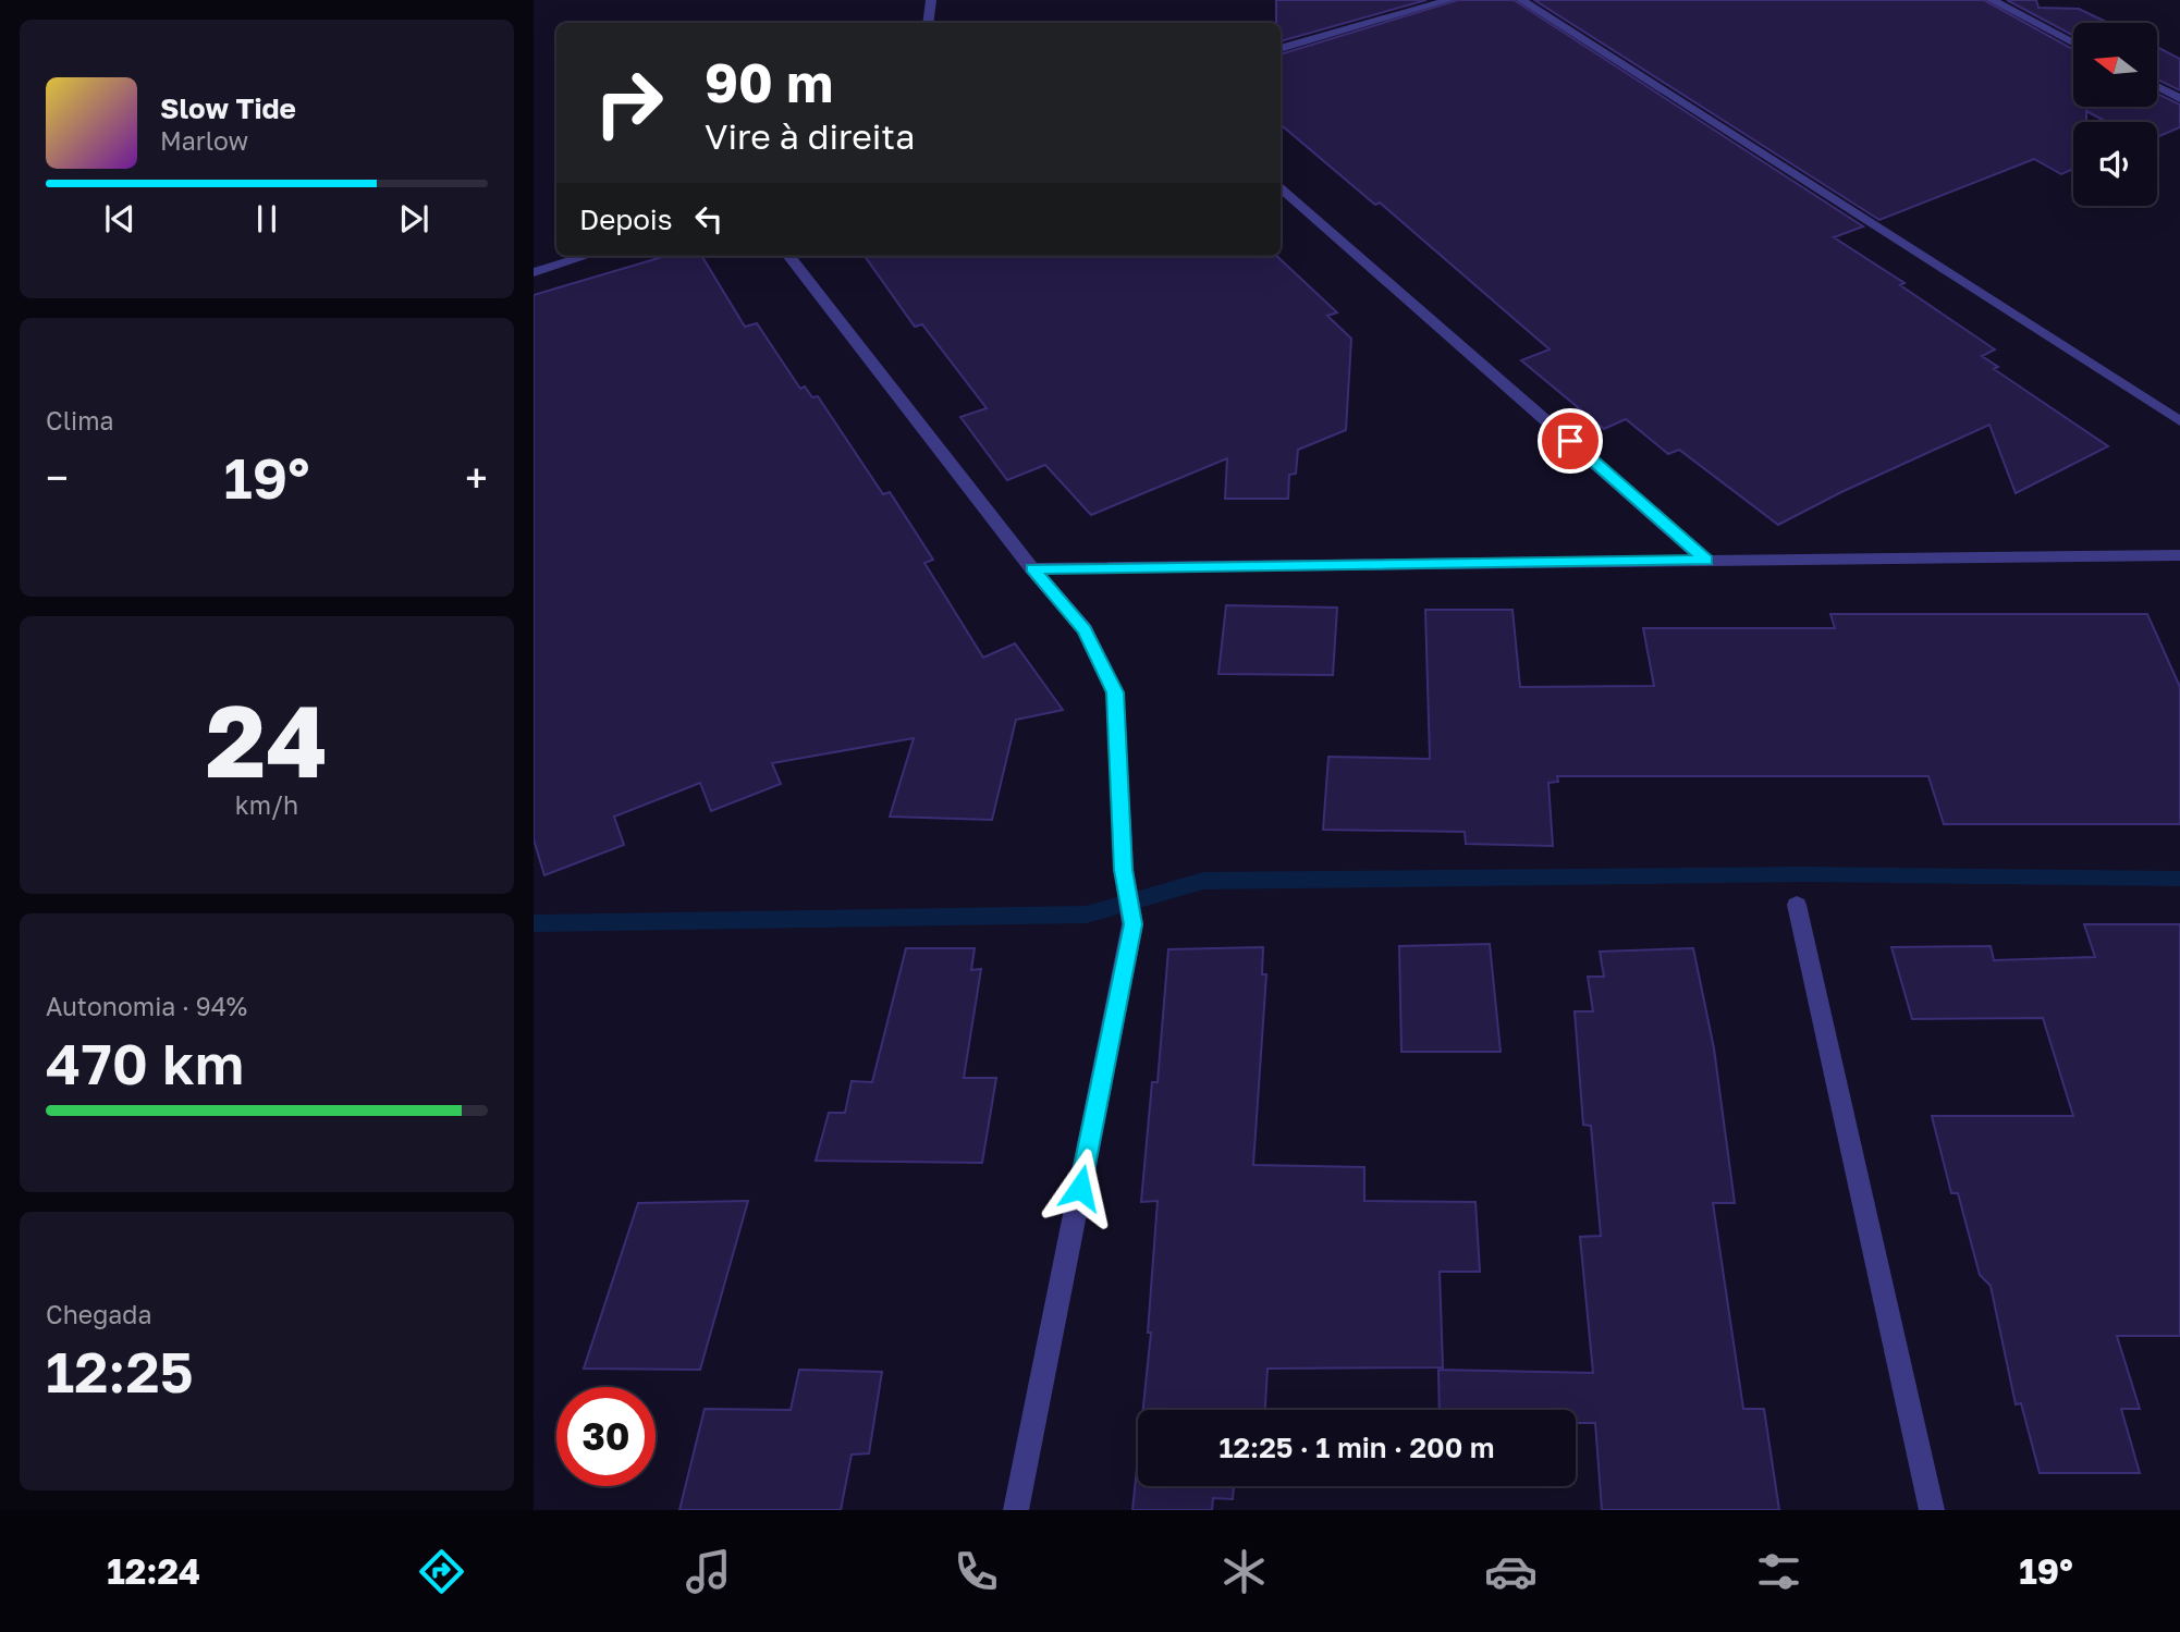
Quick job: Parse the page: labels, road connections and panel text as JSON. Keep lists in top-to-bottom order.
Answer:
{
  "north": "left",
  "page": {
    "turn": ["90 m", "Vire à direita"],
    "song": ["Slow Tide", "Marlow"],
    "then": "Depois",
    "tile": [
      "Clima",
      ["24", "km/h"],
      ["Autonomia · 94%", "470 km"],
      ["Chegada", "12:25"]
    ],
    "heat": ["−", "19°", "+"],
    "limit": "30",
    "trip": "12:25 · 1 min · 200 m",
    "tabs": ["12:24", "19°"]
  }
}
